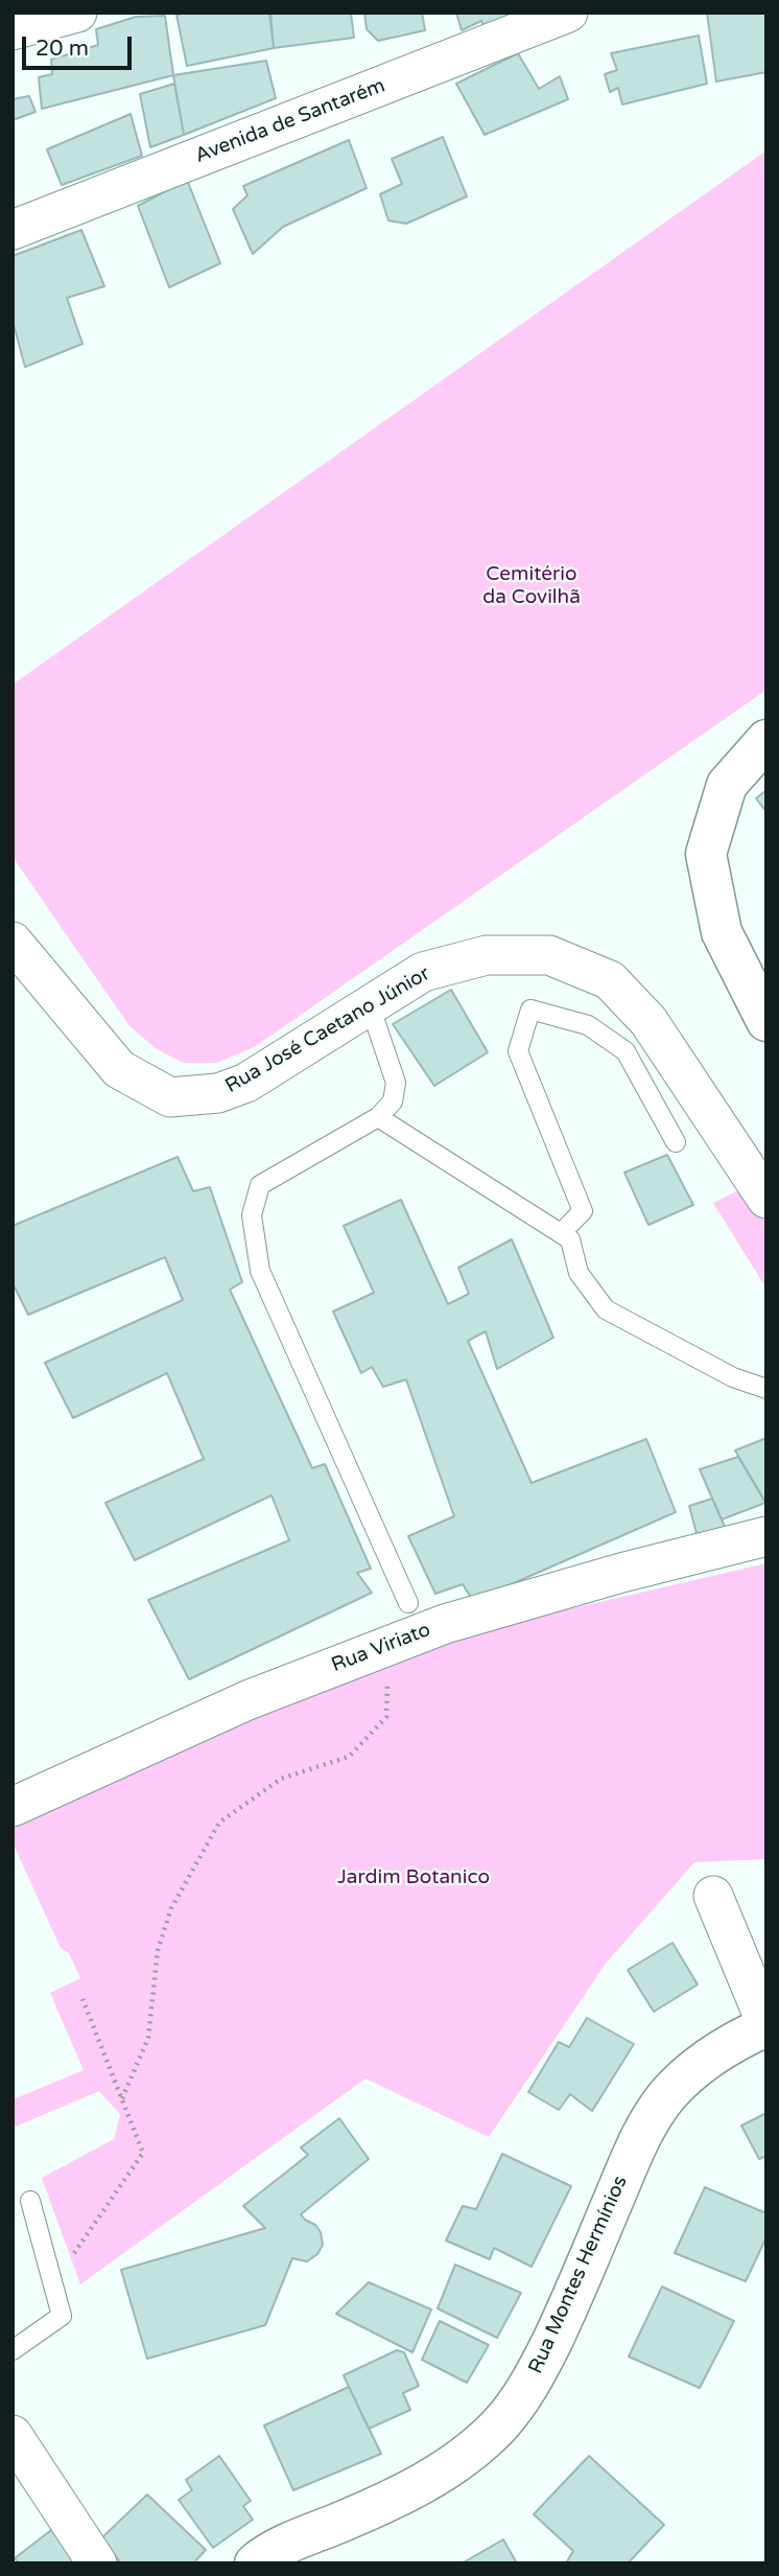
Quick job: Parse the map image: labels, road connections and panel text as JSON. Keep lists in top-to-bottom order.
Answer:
{
  "streets": {
    "main road": ["Rua Montes Hermínios"],
    "street": ["Avenida de Santarém", "Rua José Caetano Júnior", "Rua Viriato"]
  },
  "parks": ["Cemitério da Covilhã", "Jardim Botanico"],
  "scale_bar": "20 m"
}
